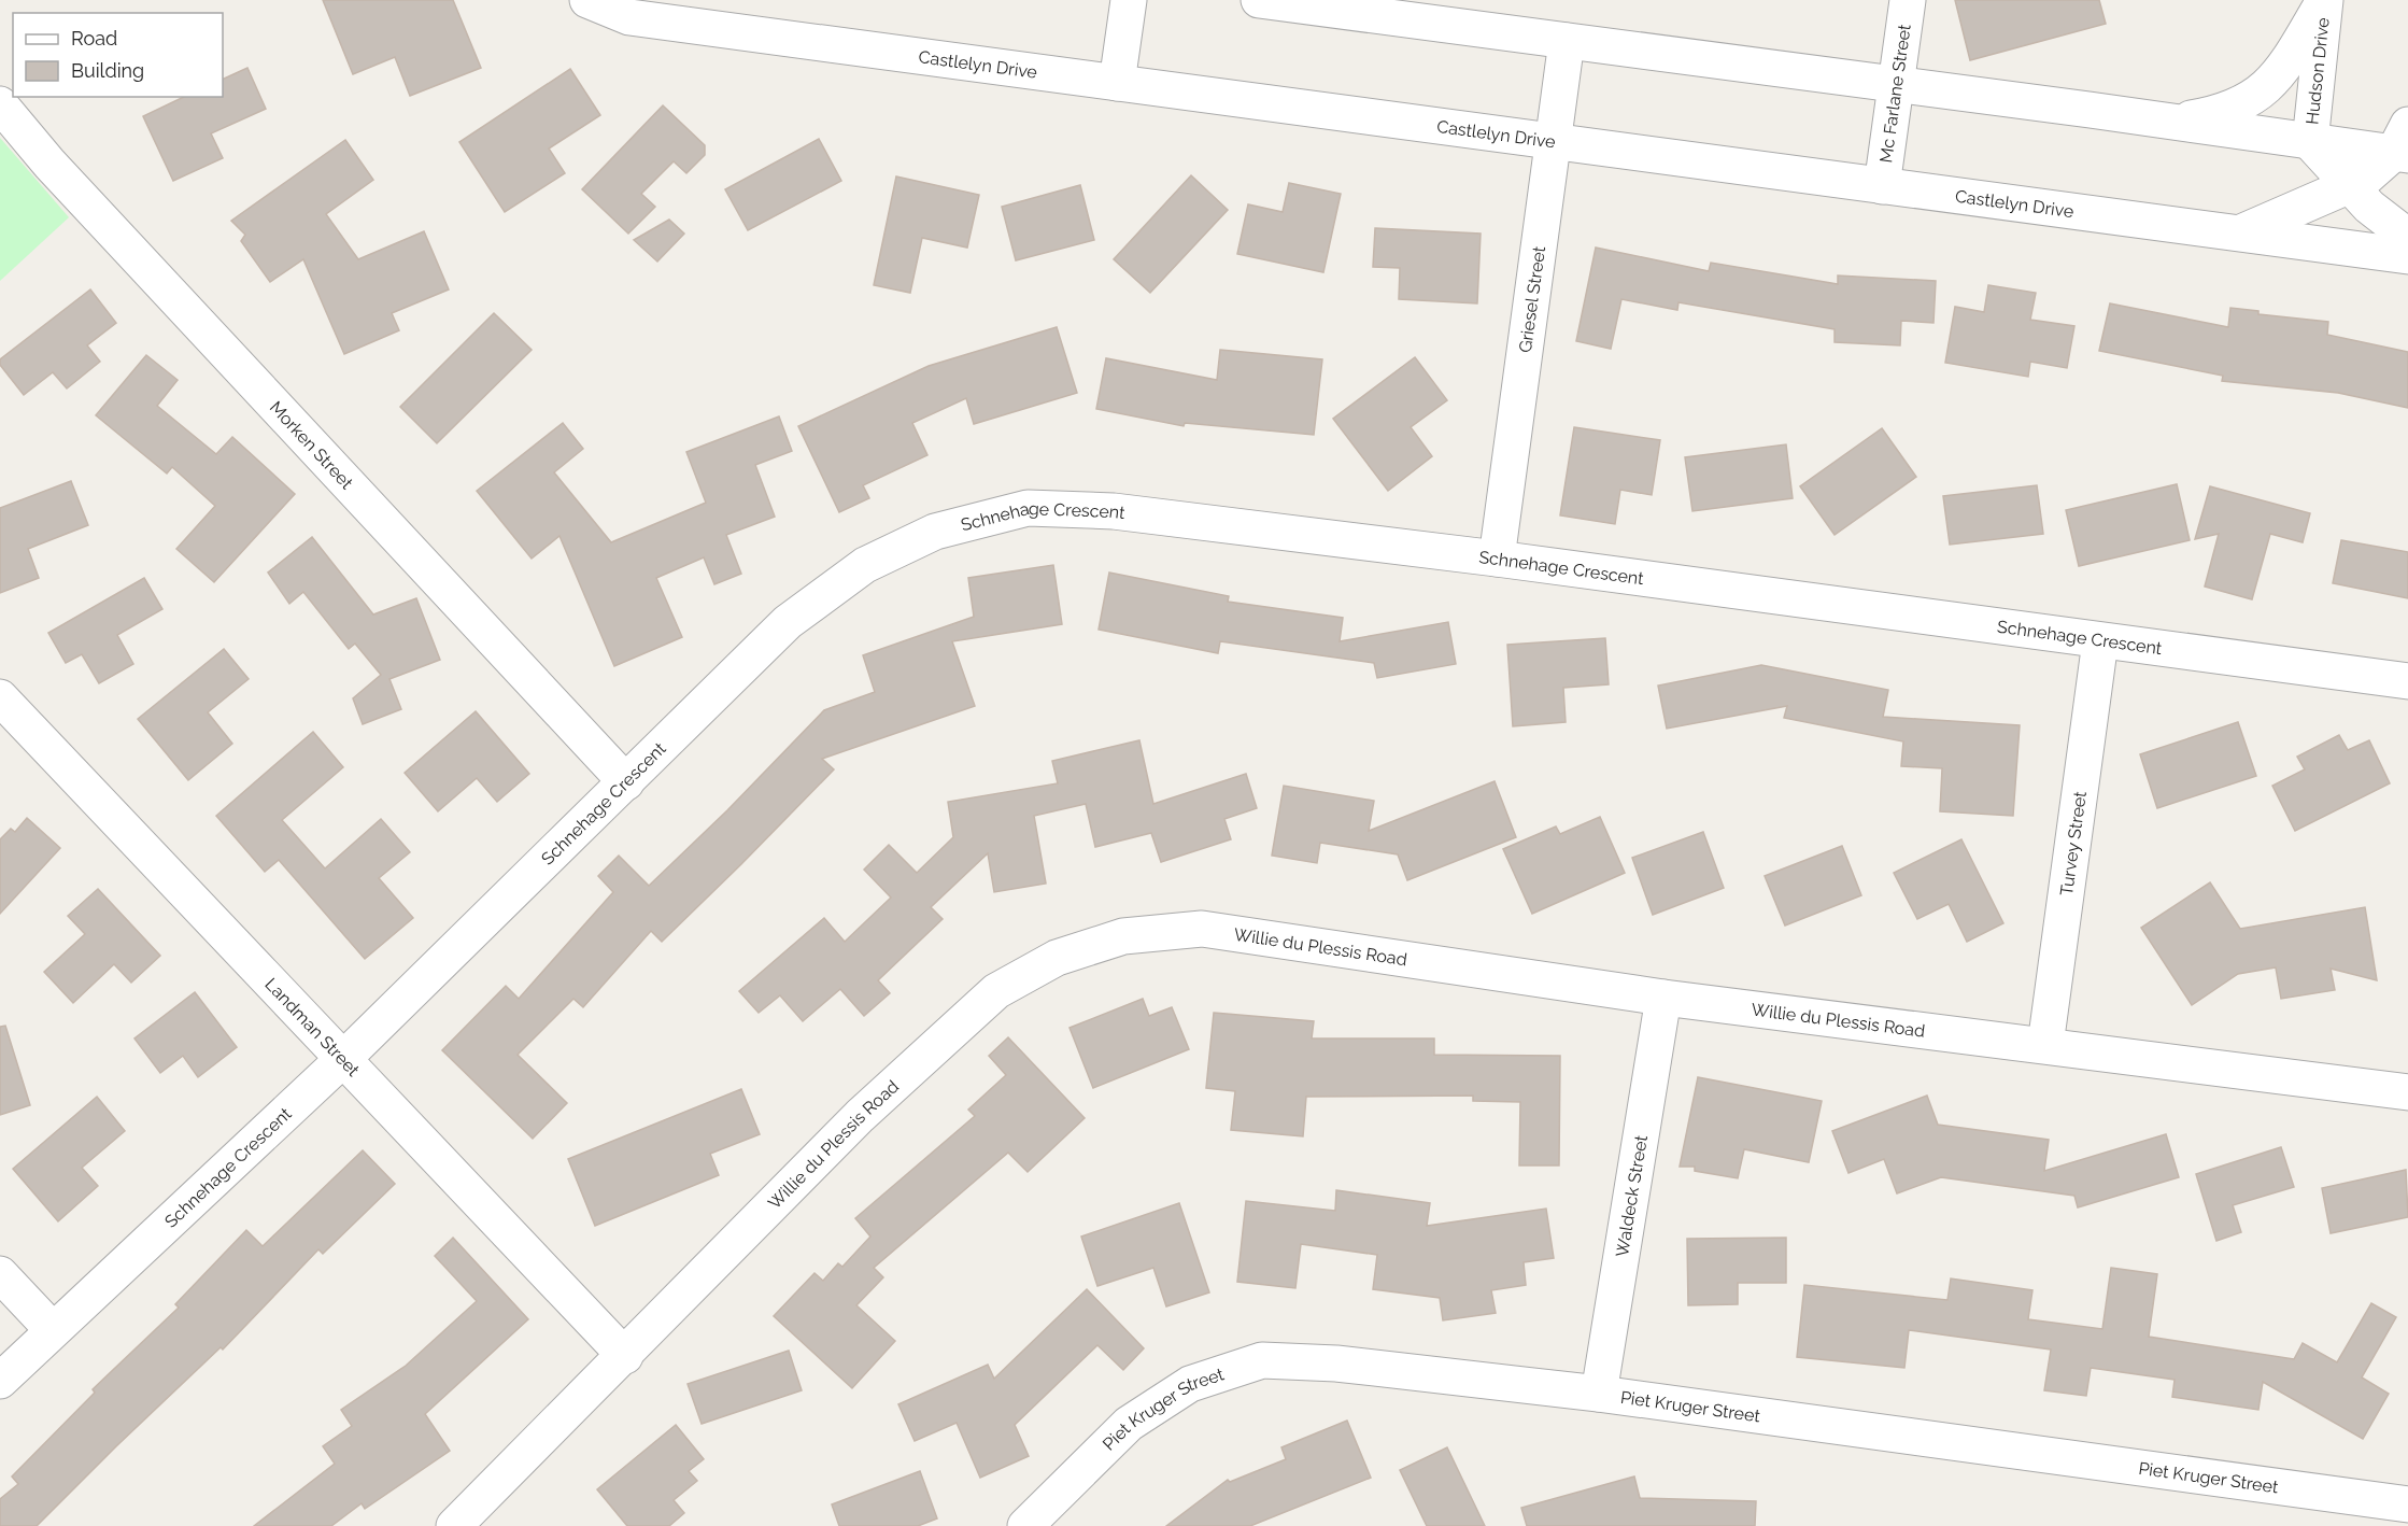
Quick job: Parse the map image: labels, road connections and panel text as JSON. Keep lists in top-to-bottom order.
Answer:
{
  "streets": {
    "street": [
      "Castlelyn Drive",
      "Hudson Drive",
      "Mc Farlane Street",
      "Griesel Street",
      "Morken Street",
      "Schnehage Crescent",
      "Turvey Street",
      "Willie du Plessis Road",
      "Landman Street",
      "Waldeck Street",
      "Piet Kruger Street"
    ]
  },
  "crossings": [
    ["Castlelyn Drive", "Mc Farlane Street"],
    ["Castlelyn Drive", "Griesel Street"],
    ["Griesel Street", "Schnehage Crescent"],
    ["Morken Street", "Schnehage Crescent"],
    ["Schnehage Crescent", "Turvey Street"],
    ["Schnehage Crescent", "Landman Street"],
    ["Turvey Street", "Willie du Plessis Road"],
    ["Willie du Plessis Road", "Landman Street"],
    ["Willie du Plessis Road", "Waldeck Street"],
    ["Waldeck Street", "Piet Kruger Street"]
  ],
  "legend": ["Road", "Building"]
}
